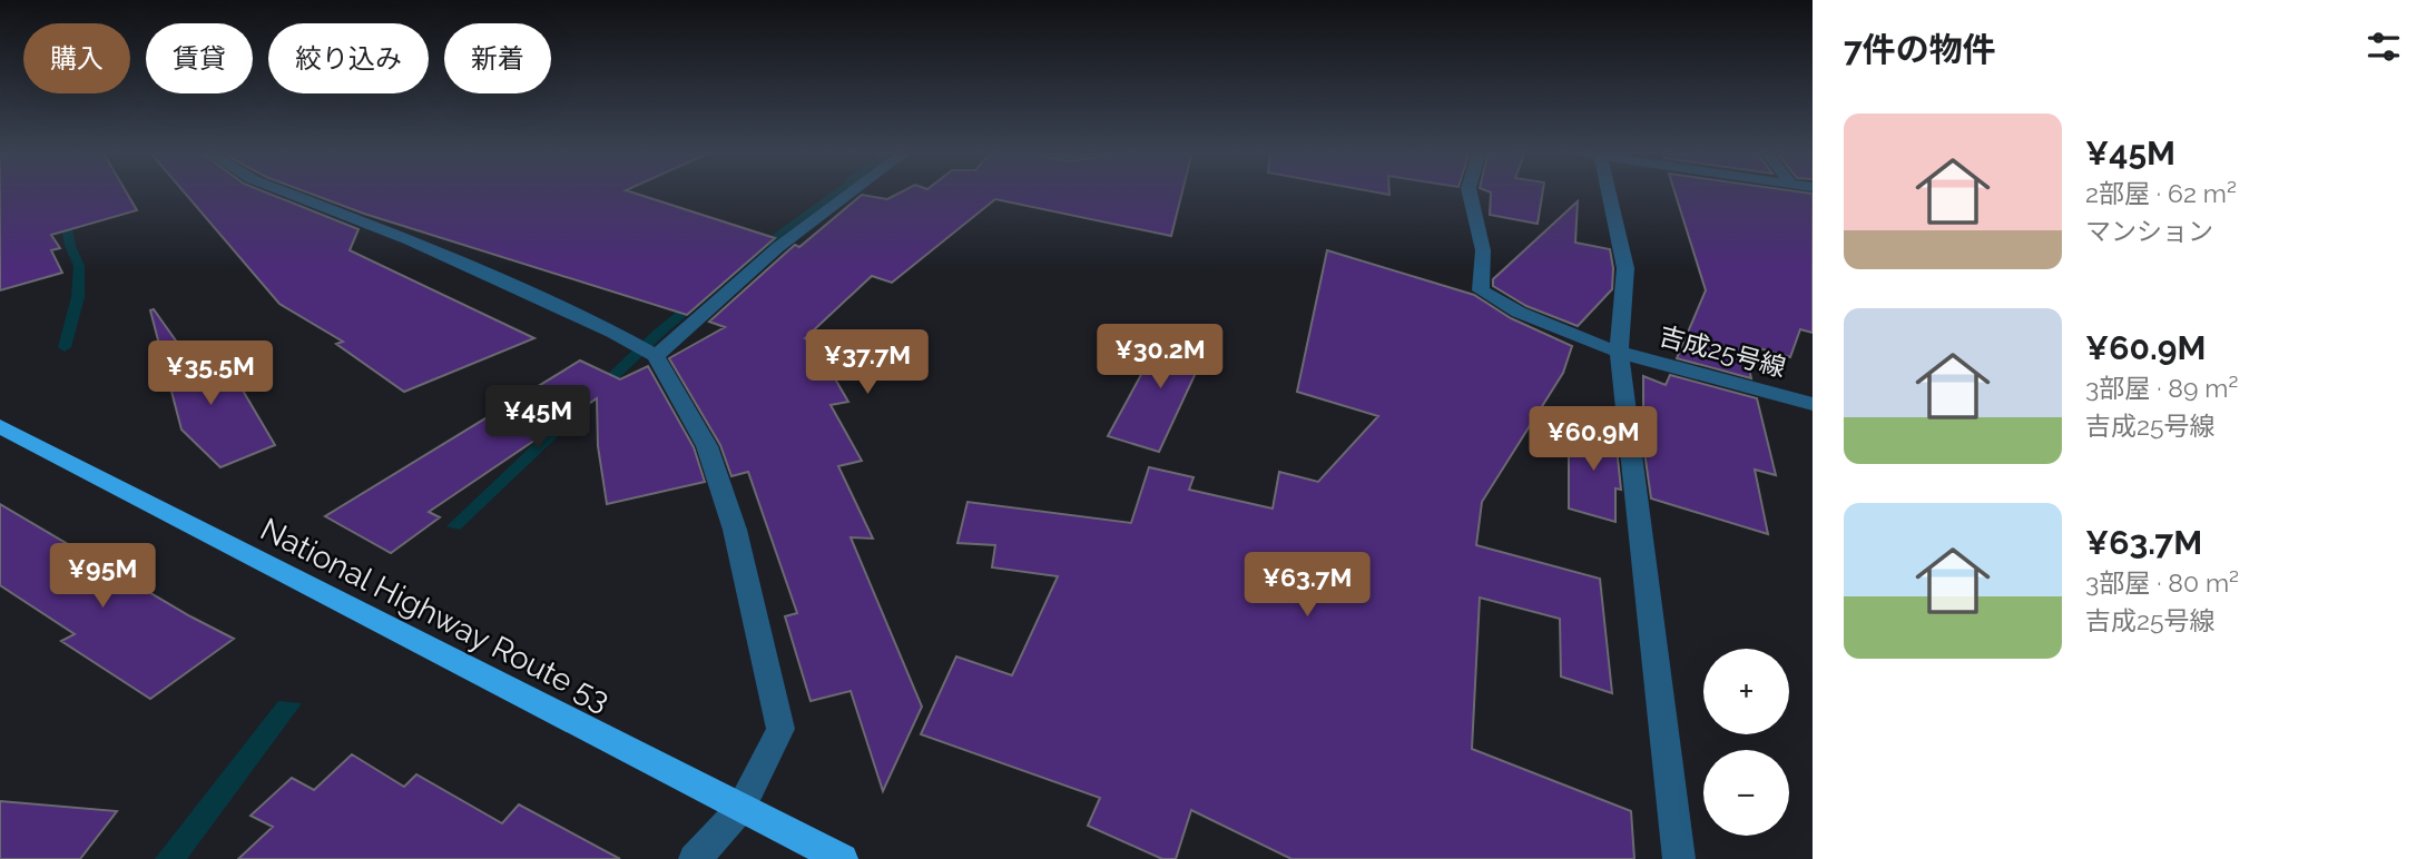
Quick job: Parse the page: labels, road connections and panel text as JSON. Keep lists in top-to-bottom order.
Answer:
{
  "streets": {
    "highway": ["National Highway Route 53"],
    "street": ["吉成25号線"]
  },
  "page": {
    "heading": "7件の物件",
    "chip": [
      "購入",
      "賃貸",
      "絞り込み",
      "新着"
    ],
    "list": [
      {
        "name": "¥45M",
        "note": "2部屋 · 62 m² · マンション"
      },
      {
        "name": "¥60.9M",
        "note": "3部屋 · 89 m² · 吉成25号線"
      },
      {
        "name": "¥63.7M",
        "note": "3部屋 · 80 m² · 吉成25号線"
      }
    ],
    "price": [
      "¥30.2M",
      "¥37.7M",
      "¥35.5M",
      "¥45M",
      "¥60.9M",
      "¥95M",
      "¥63.7M"
    ],
    "map_buttons": ["+", "−"]
  }
}
